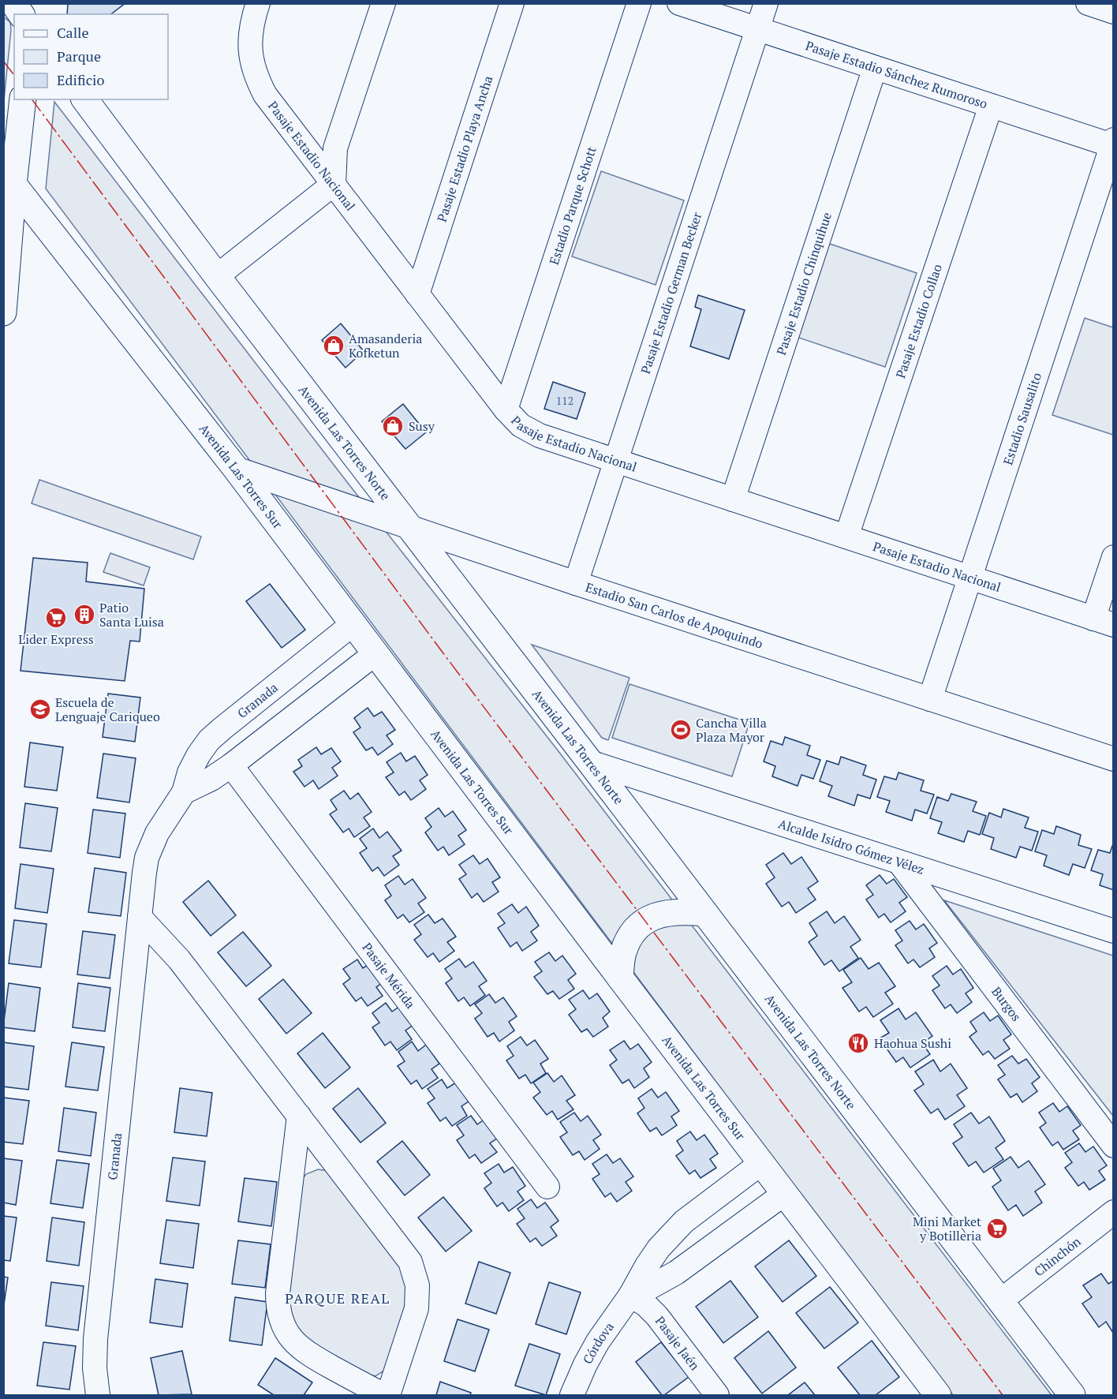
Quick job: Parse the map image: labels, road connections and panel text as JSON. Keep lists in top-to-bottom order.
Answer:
{
  "streets": {
    "street": [
      "Pasaje Estadio Sánchez Rumoroso",
      "Pasaje Estadio Playa Ancha",
      "Pasaje Estadio Nacional",
      "Estadio Parque Schott",
      "Pasaje Estadio Chinquihue",
      "Pasaje Estadio German Becker",
      "Pasaje Estadio Collao",
      "Estadio Sausalito",
      "Avenida Las Torres Norte",
      "Avenida Las Torres Sur",
      "Estadio San Carlos de Apoquindo",
      "Granada",
      "Alcalde Isidro Gómez Vélez",
      "Pasaje Mérida",
      "Burgos",
      "Chinchón",
      "Pasaje Jaén",
      "Córdova"
    ]
  },
  "crossings": [
    ["Pasaje Estadio Sánchez Rumoroso", "Pasaje Estadio Chinquihue"],
    ["Pasaje Estadio Sánchez Rumoroso", "Pasaje Estadio German Becker"],
    ["Pasaje Estadio Sánchez Rumoroso", "Pasaje Estadio Collao"],
    ["Pasaje Estadio Sánchez Rumoroso", "Estadio Sausalito"],
    ["Pasaje Estadio Playa Ancha", "Pasaje Estadio Nacional"],
    ["Pasaje Estadio Nacional", "Estadio Parque Schott"],
    ["Pasaje Estadio Nacional", "Pasaje Estadio Chinquihue"],
    ["Pasaje Estadio Nacional", "Pasaje Estadio German Becker"],
    ["Pasaje Estadio Nacional", "Pasaje Estadio Collao"],
    ["Pasaje Estadio Nacional", "Estadio Sausalito"],
    ["Pasaje Estadio German Becker", "Estadio San Carlos de Apoquindo"],
    ["Estadio Sausalito", "Estadio San Carlos de Apoquindo"],
    ["Avenida Las Torres Norte", "Estadio San Carlos de Apoquindo"],
    ["Avenida Las Torres Norte", "Alcalde Isidro Gómez Vélez"],
    ["Avenida Las Torres Norte", "Chinchón"],
    ["Avenida Las Torres Sur", "Estadio San Carlos de Apoquindo"],
    ["Avenida Las Torres Sur", "Granada"],
    ["Avenida Las Torres Sur", "Córdova"],
    ["Alcalde Isidro Gómez Vélez", "Burgos"],
    ["Pasaje Jaén", "Córdova"]
  ],
  "districts": ["PARQUE REAL"],
  "places": {
    "shop": ["Amasanderia Kofketun", "Susy"],
    "building": ["Patio Santa Luisa"],
    "supermarket": ["Lider Express", "Mini Market y Botilleria"],
    "school or university": ["Escuela de Lenguaje Cariqueo"],
    "sports": ["Cancha Villa Plaza Mayor"],
    "restaurant": ["Haohua Sushi"]
  },
  "house_numbers": ["112"],
  "legend": ["Calle", "Parque", "Edificio"]
}
